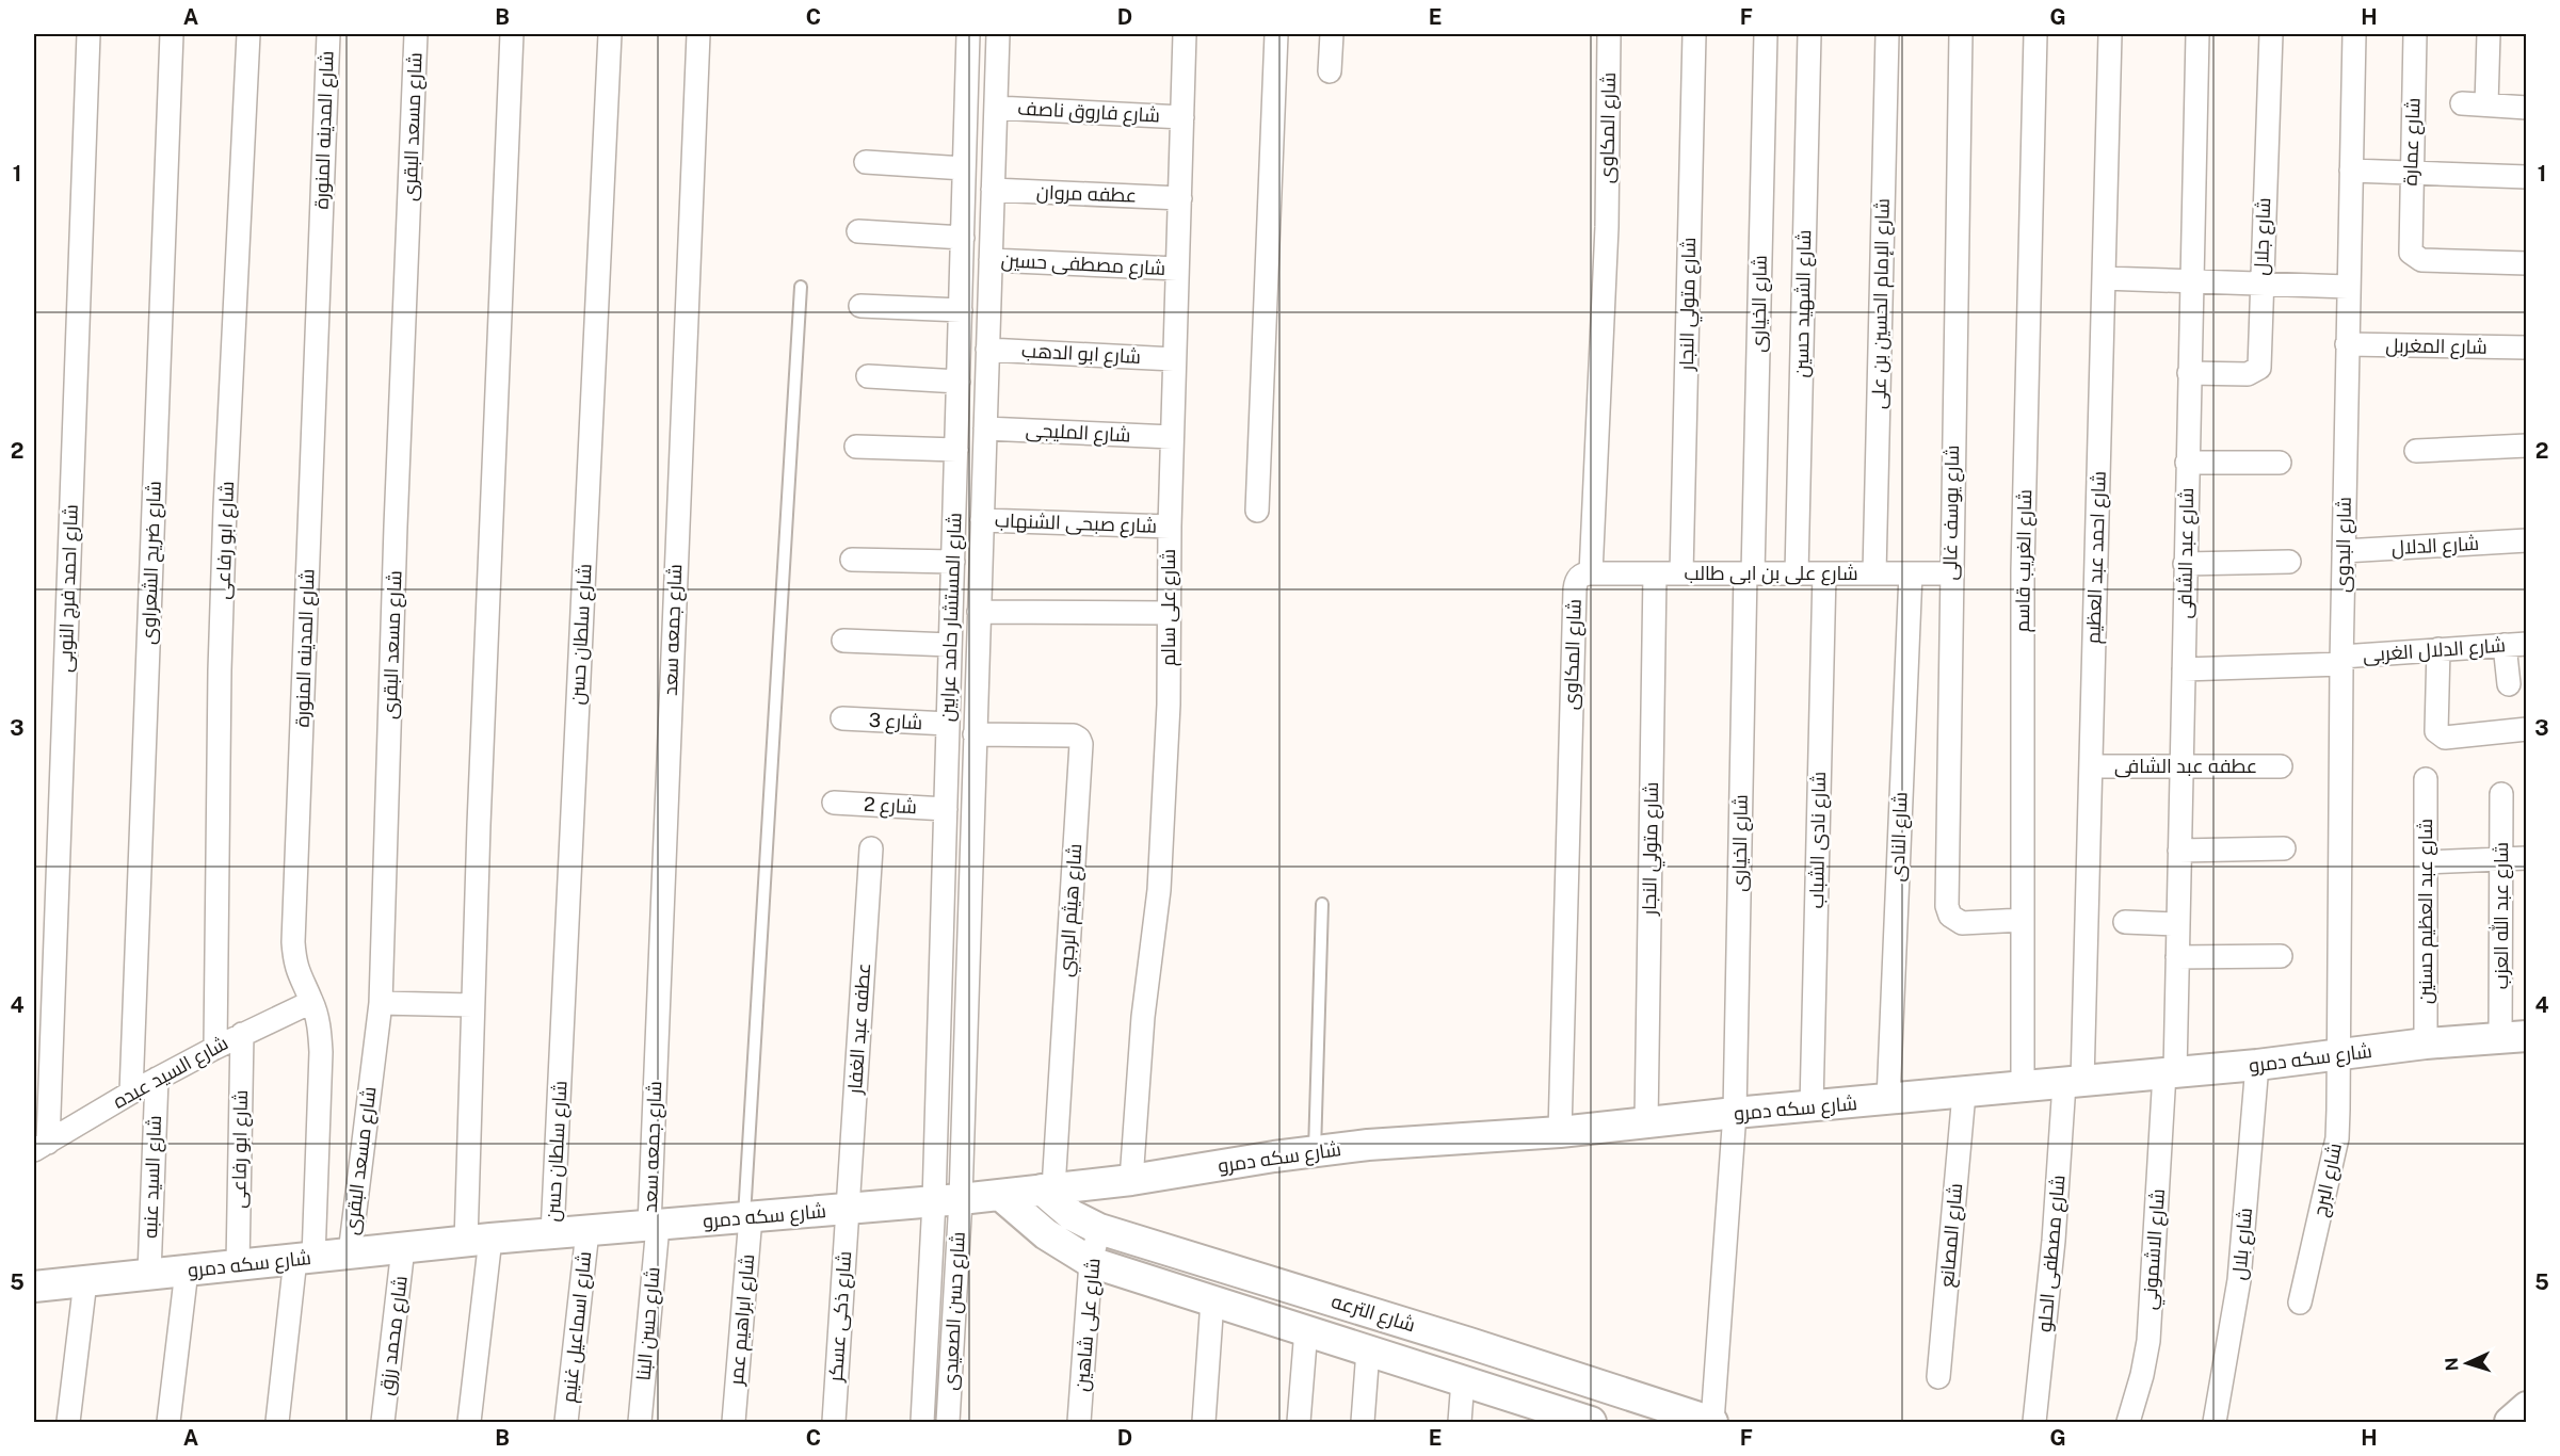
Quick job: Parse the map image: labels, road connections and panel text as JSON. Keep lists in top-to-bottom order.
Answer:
{
  "streets": {
    "main road": ["شارع سكه دمرو", "شارع الترعه"],
    "street": [
      "شارع فاروق ناصف",
      "شارع مسعد البقرى",
      "شارع المكاوى",
      "شارع المدينه المنورة",
      "شارع عمارة",
      "عطفه مروان",
      "شارع جلال",
      "شارع مصطفى حسين",
      "شارع متولي النجار",
      "شارع الخيارى",
      "شارع الشهيد حسين",
      "شارع الإمام الحسين بن على",
      "شارع المغربل",
      "شارع ابو الدهب",
      "شارع المليجى",
      "شارع يوسف غالى",
      "شارع صبحى الشنهاب",
      "شارع ابو رفاعى",
      "شارع البدوى",
      "شارع الدلال",
      "شارع عبد الشافى",
      "شارع احمد عبد العظيم",
      "شارع الغريب قاسم",
      "شارع ضريح الشعراوى",
      "شارع على بن ابى طالب",
      "شارع احمد فرج النوبى",
      "شارع على سالم",
      "شارع المستشار حامد عرابين",
      "شارع جمعه سعد",
      "شارع سلطان حسن",
      "شارع الدلال الغربى",
      "شارع 3",
      "عطفه عبد الشافى",
      "شارع 2",
      "شارع النادى",
      "شارع نادى الشباب",
      "شارع هيثم الرجبي",
      "شارع عبد العظيم حسنين",
      "شارع عبد الله العزب",
      "عطفه عبد الغفار",
      "شارع السيد عبده",
      "شارع السيد عنبه",
      "شارع البرج",
      "شارع المصانع",
      "شارع بلال",
      "شارع الاشموني",
      "شارع مصطفى الحلو",
      "شارع حسن الصعيدى",
      "شارع ذكى عسكر",
      "شارع ابراهيم عمر",
      "شارع حسن البنا",
      "شارع على شاهين",
      "شارع اسماعيل غنيم",
      "شارع محمد رزق"
    ]
  },
  "crossings": [
    ["شارع فاروق ناصف", "شارع على سالم"],
    ["شارع فاروق ناصف", "شارع المستشار حامد عرابين"],
    ["شارع مسعد البقرى", "شارع سكه دمرو"],
    ["شارع المكاوى", "شارع على بن ابى طالب"],
    ["شارع المكاوى", "شارع سكه دمرو"],
    ["شارع المدينه المنورة", "شارع سكه دمرو"],
    ["شارع المدينه المنورة", "شارع السيد عبده"],
    ["عطفه مروان", "شارع على سالم"],
    ["عطفه مروان", "شارع المستشار حامد عرابين"],
    ["شارع جلال", "شارع عبد الشافى"],
    ["شارع مصطفى حسين", "شارع على سالم"],
    ["شارع مصطفى حسين", "شارع المستشار حامد عرابين"],
    ["شارع متولي النجار", "شارع على بن ابى طالب"],
    ["شارع متولي النجار", "شارع سكه دمرو"],
    ["شارع الخيارى", "شارع على بن ابى طالب"],
    ["شارع الخيارى", "شارع سكه دمرو"],
    ["شارع الخيارى", "شارع الترعه"],
    ["شارع الشهيد حسين", "شارع على بن ابى طالب"],
    ["شارع الإمام الحسين بن على", "شارع على بن ابى طالب"],
    ["شارع المغربل", "شارع البدوى"],
    ["شارع ابو الدهب", "شارع على سالم"],
    ["شارع ابو الدهب", "شارع المستشار حامد عرابين"],
    ["شارع المليجى", "شارع على سالم"],
    ["شارع المليجى", "شارع المستشار حامد عرابين"],
    ["شارع يوسف غالى", "شارع الغريب قاسم"],
    ["شارع يوسف غالى", "شارع على بن ابى طالب"],
    ["شارع صبحى الشنهاب", "شارع على سالم"],
    ["شارع صبحى الشنهاب", "شارع المستشار حامد عرابين"],
    ["شارع ابو رفاعى", "شارع سكه دمرو"],
    ["شارع ابو رفاعى", "شارع السيد عبده"],
    ["شارع البدوى", "شارع الدلال"],
    ["شارع البدوى", "شارع الدلال الغربى"],
    ["شارع البدوى", "شارع سكه دمرو"],
    ["شارع البدوى", "شارع البرج"],
    ["شارع عبد الشافى", "شارع الدلال الغربى"],
    ["شارع عبد الشافى", "عطفه عبد الشافى"],
    ["شارع عبد الشافى", "شارع سكه دمرو"],
    ["شارع عبد الشافى", "شارع الاشموني"],
    ["شارع احمد عبد العظيم", "عطفه عبد الشافى"],
    ["شارع احمد عبد العظيم", "شارع سكه دمرو"],
    ["شارع احمد عبد العظيم", "شارع مصطفى الحلو"],
    ["شارع الغريب قاسم", "شارع سكه دمرو"],
    ["شارع ضريح الشعراوى", "شارع السيد عبده"],
    ["شارع على بن ابى طالب", "شارع النادى"],
    ["شارع على بن ابى طالب", "شارع نادى الشباب"],
    ["شارع احمد فرج النوبى", "شارع السيد عبده"],
    ["شارع على سالم", "شارع سكه دمرو"],
    ["شارع المستشار حامد عرابين", "شارع 3"],
    ["شارع المستشار حامد عرابين", "شارع 2"],
    ["شارع المستشار حامد عرابين", "شارع هيثم الرجبي"],
    ["شارع المستشار حامد عرابين", "شارع سكه دمرو"],
    ["شارع المستشار حامد عرابين", "شارع حسن الصعيدى"],
    ["شارع جمعه سعد", "شارع سكه دمرو"],
    ["شارع جمعه سعد", "شارع حسن البنا"],
    ["شارع سلطان حسن", "شارع سكه دمرو"],
    ["شارع النادى", "شارع سكه دمرو"],
    ["شارع نادى الشباب", "شارع سكه دمرو"],
    ["شارع هيثم الرجبي", "شارع سكه دمرو"],
    ["شارع هيثم الرجبي", "شارع الترعه"],
    ["شارع عبد العظيم حسنين", "شارع سكه دمرو"],
    ["شارع عبد الله العزب", "شارع سكه دمرو"],
    ["عطفه عبد الغفار", "شارع سكه دمرو"],
    ["عطفه عبد الغفار", "شارع ذكى عسكر"],
    ["شارع سكه دمرو", "شارع السيد عنبه"],
    ["شارع سكه دمرو", "شارع البرج"],
    ["شارع سكه دمرو", "شارع المصانع"],
    ["شارع سكه دمرو", "شارع بلال"],
    ["شارع سكه دمرو", "شارع الاشموني"],
    ["شارع سكه دمرو", "شارع مصطفى الحلو"],
    ["شارع سكه دمرو", "شارع حسن الصعيدى"],
    ["شارع سكه دمرو", "شارع الترعه"],
    ["شارع سكه دمرو", "شارع ذكى عسكر"],
    ["شارع سكه دمرو", "شارع ابراهيم عمر"],
    ["شارع سكه دمرو", "شارع حسن البنا"],
    ["شارع سكه دمرو", "شارع اسماعيل غنيم"],
    ["شارع سكه دمرو", "شارع محمد رزق"],
    ["شارع السيد عبده", "شارع السيد عنبه"],
    ["شارع الترعه", "شارع على شاهين"]
  ],
  "north": "left",
  "grid": {
    "columns": [
      "A",
      "B",
      "C",
      "D",
      "E",
      "F",
      "G",
      "H"
    ],
    "rows": [
      "1",
      "2",
      "3",
      "4",
      "5"
    ]
  }
}
